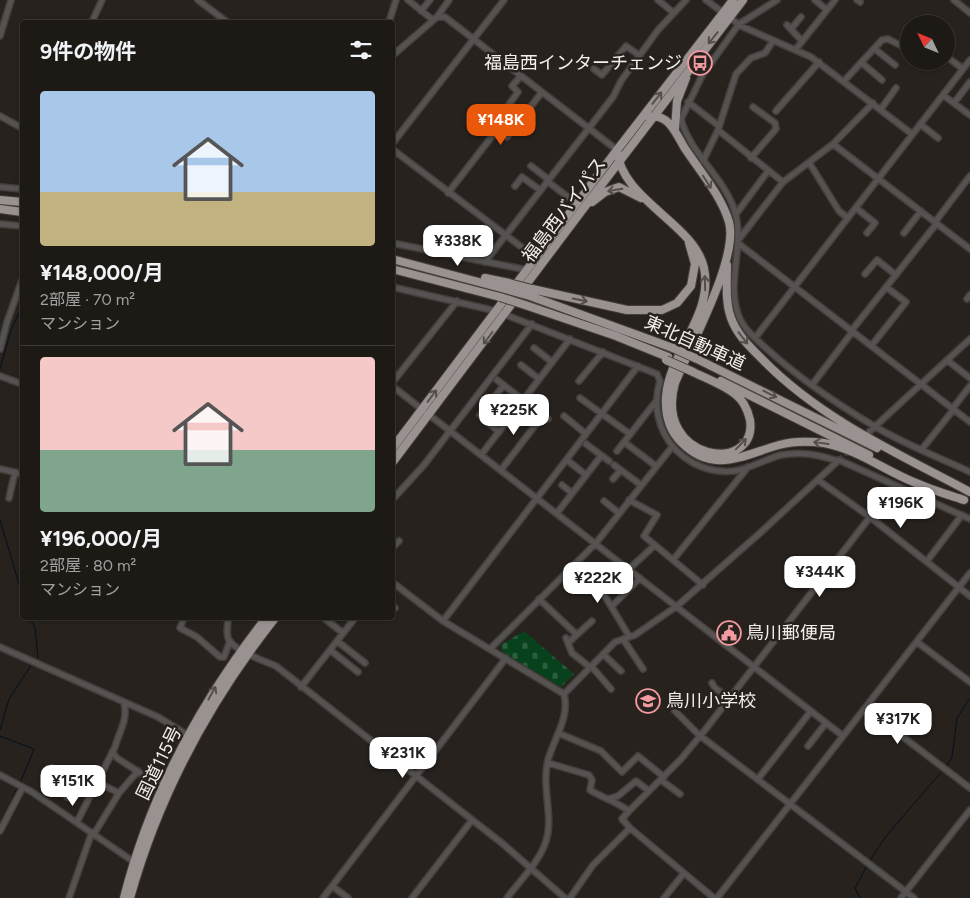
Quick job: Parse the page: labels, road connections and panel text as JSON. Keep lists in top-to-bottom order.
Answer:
{
  "streets": {
    "highway": ["福島西バイパス", "東北自動車道", "国道115号"]
  },
  "places": {
    "bus stop": ["福島西インターチェンジ"],
    "public building": ["鳥川郵便局"],
    "school or university": ["鳥川小学校"]
  },
  "north": "top left",
  "page": {
    "heading": "9件の物件",
    "list": [
      {
        "name": "¥148,000/月",
        "note": "2部屋 · 70 m² · マンション"
      },
      {
        "name": "¥196,000/月",
        "note": "2部屋 · 80 m² · マンション"
      }
    ],
    "price": [
      "¥148K",
      "¥338K",
      "¥225K",
      "¥196K",
      "¥344K",
      "¥222K",
      "¥317K",
      "¥231K",
      "¥151K"
    ]
  }
}
